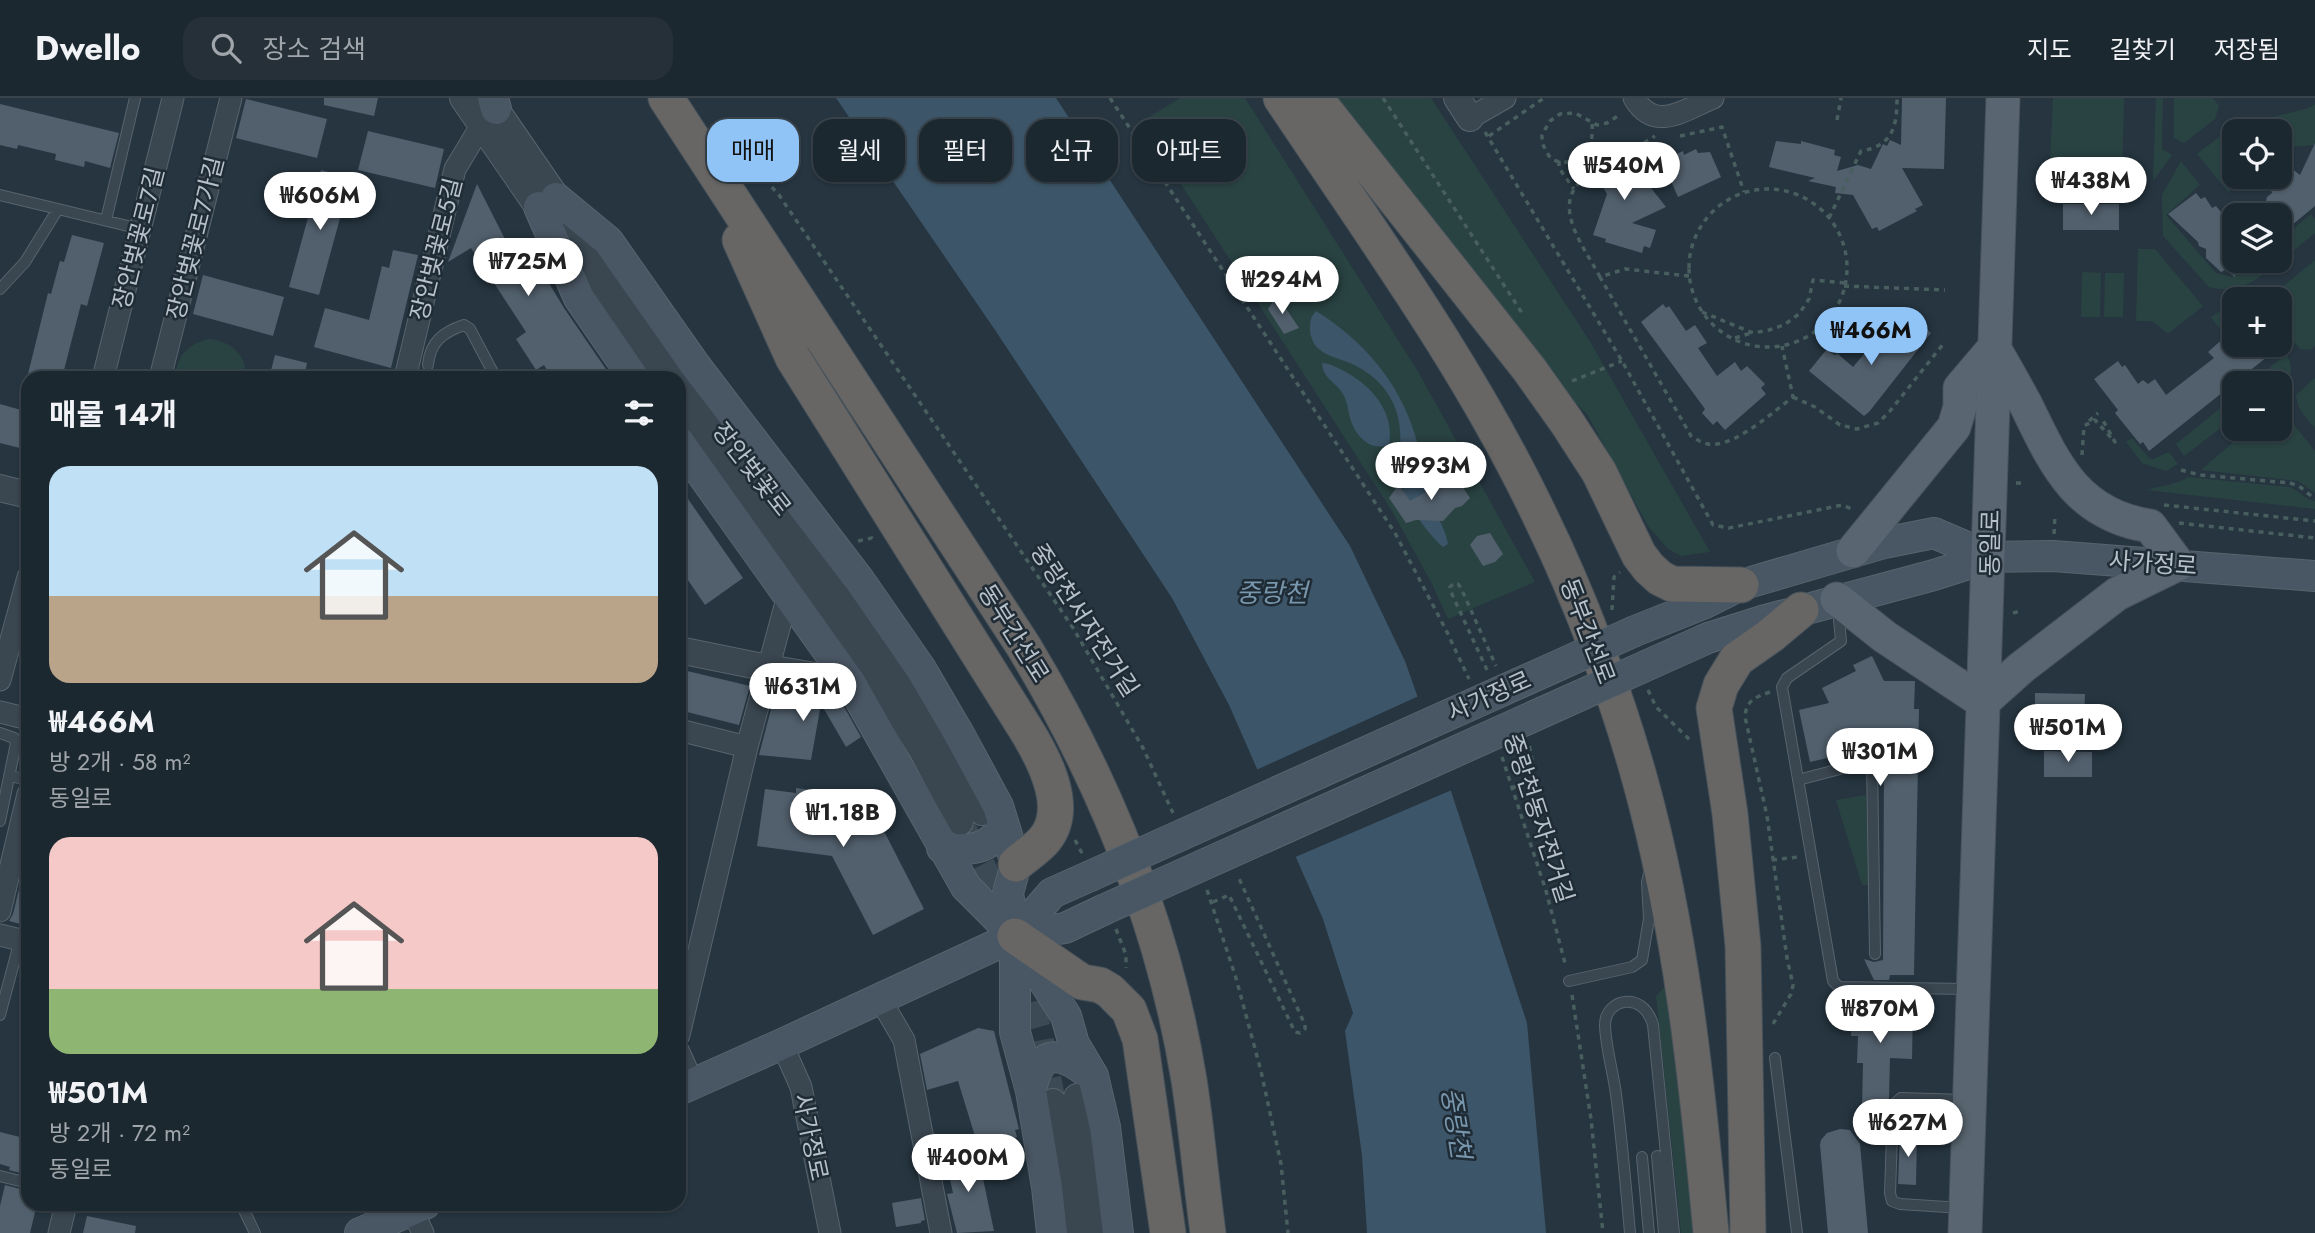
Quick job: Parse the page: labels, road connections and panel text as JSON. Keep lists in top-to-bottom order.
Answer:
{
  "streets": {
    "highway": ["동부간선로"],
    "main road": ["동일로", "사가정로"],
    "street": [
      "장안벚꽃로7길",
      "장안벚꽃로7가길",
      "장안벚꽃로5길",
      "장안벚꽃로"
    ],
    "path": ["중랑천서자전거길", "중랑천동자전거길"]
  },
  "crossings": [
    ["동일로", "사가정로"]
  ],
  "water": ["중랑천"],
  "page": {
    "header": "Dwello",
    "search": "장소 검색",
    "nav": ["지도", "길찾기", "저장됨"],
    "map_buttons": ["+", "−"],
    "chip": [
      "매매",
      "월세",
      "필터",
      "신규",
      "아파트"
    ],
    "price": [
      "₩540M",
      "₩438M",
      "₩606M",
      "₩725M",
      "₩294M",
      "₩466M",
      "₩993M",
      "₩631M",
      "₩501M",
      "₩301M",
      "₩1.18B",
      "₩870M",
      "₩627M",
      "₩400M"
    ],
    "heading": "매물 14개",
    "list": [
      {
        "name": "₩466M",
        "note": "방 2개 · 58 m² · 동일로"
      },
      {
        "name": "₩501M",
        "note": "방 2개 · 72 m² · 동일로"
      }
    ]
  }
}
